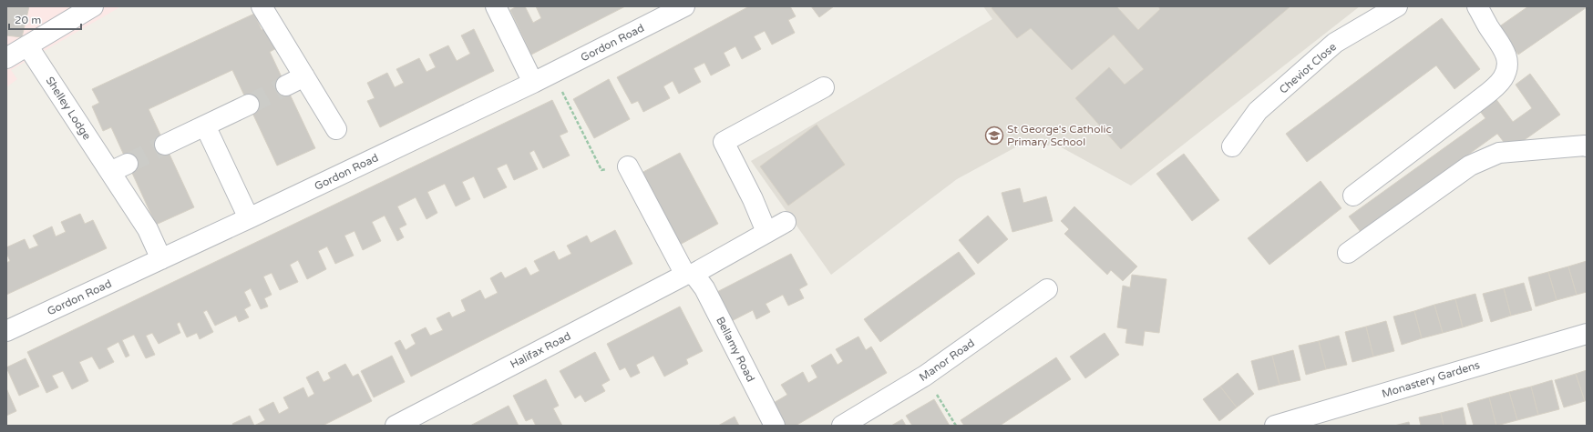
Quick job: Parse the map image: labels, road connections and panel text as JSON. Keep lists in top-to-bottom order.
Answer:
{
  "streets": {
    "street": [
      "Gordon Road",
      "Cheviot Close",
      "Shelley Lodge",
      "Bellamy Road",
      "Halifax Road",
      "Manor Road",
      "Monastery Gardens"
    ]
  },
  "crossings": [
    ["Gordon Road", "Shelley Lodge"],
    ["Bellamy Road", "Halifax Road"]
  ],
  "places": {
    "school or university": ["St George's Catholic Primary School"]
  },
  "scale_bar": "20 m"
}
